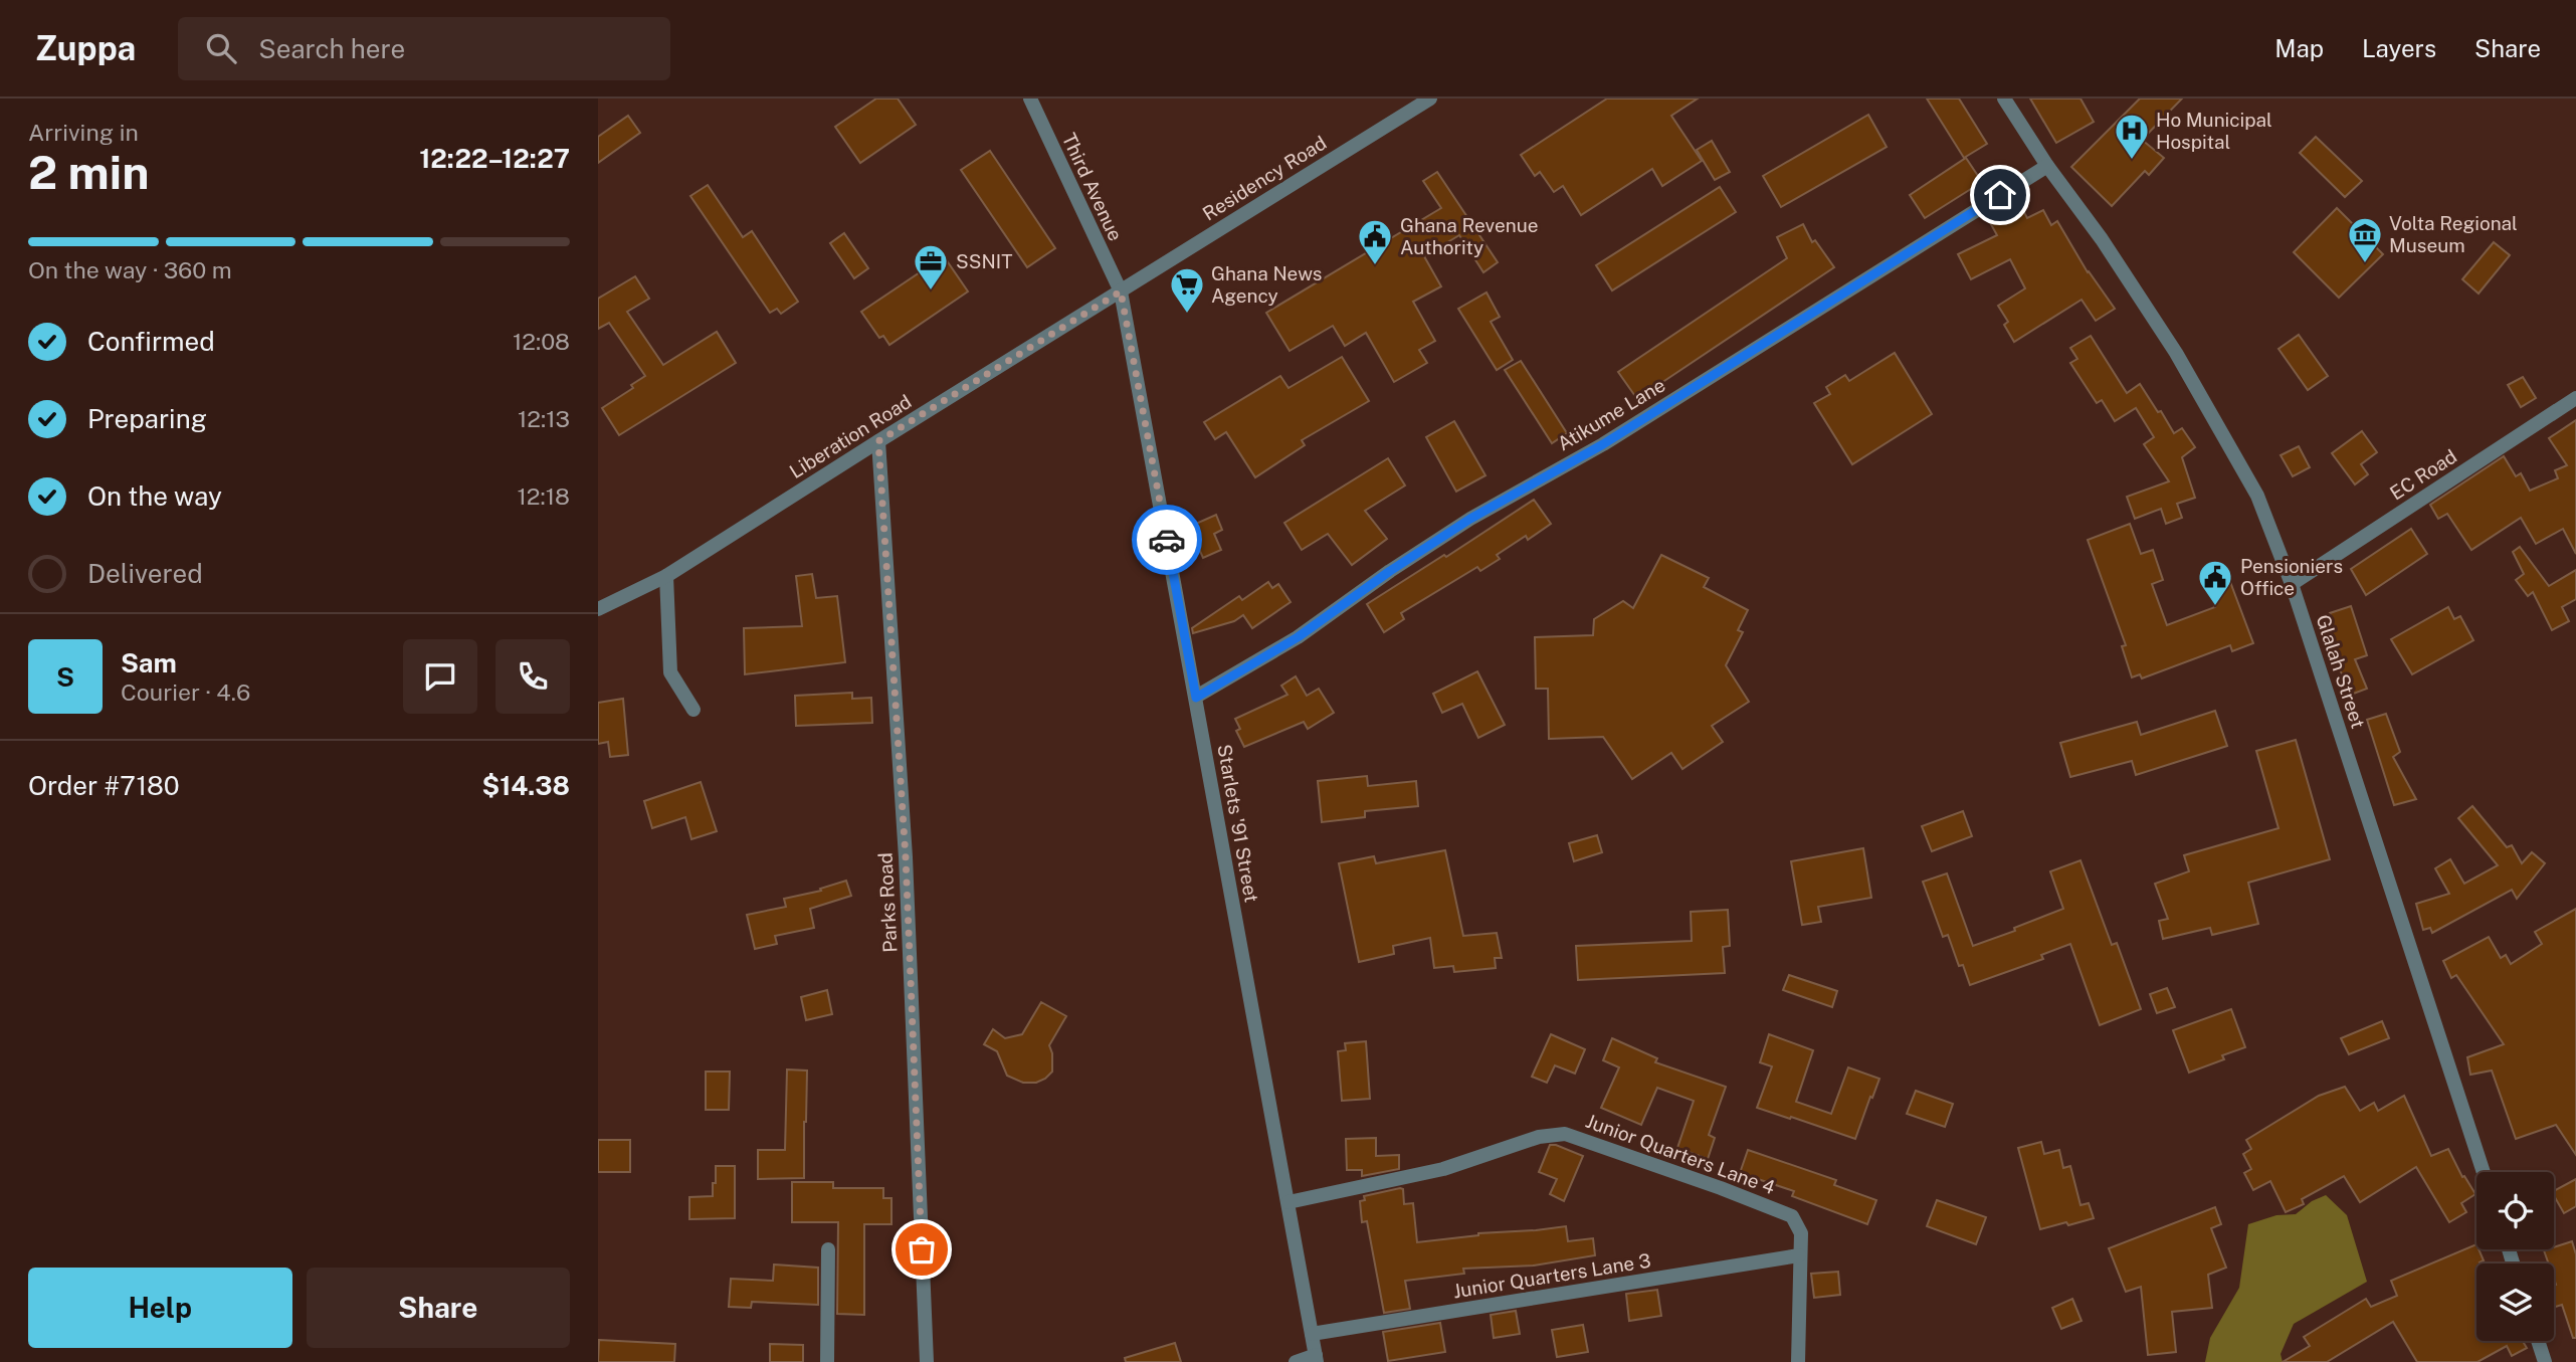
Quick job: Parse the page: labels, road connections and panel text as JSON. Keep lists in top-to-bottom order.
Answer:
{
  "streets": {
    "street": [
      "Residency Road",
      "Third Avenue",
      "Atikume Lane",
      "Liberation Road",
      "EC Road",
      "Glalah Street",
      "Starlets '91 Street",
      "Parks Road",
      "Junior Quarters Lane 4",
      "Junior Quarters Lane 3"
    ]
  },
  "crossings": [
    ["Residency Road", "Third Avenue"],
    ["Residency Road", "Liberation Road"],
    ["Residency Road", "Starlets '91 Street"],
    ["Third Avenue", "Liberation Road"],
    ["Third Avenue", "Starlets '91 Street"],
    ["Atikume Lane", "Glalah Street"],
    ["Atikume Lane", "Starlets '91 Street"],
    ["Liberation Road", "Starlets '91 Street"],
    ["Liberation Road", "Parks Road"],
    ["EC Road", "Glalah Street"],
    ["Starlets '91 Street", "Junior Quarters Lane 4"],
    ["Starlets '91 Street", "Junior Quarters Lane 3"],
    ["Junior Quarters Lane 4", "Junior Quarters Lane 3"]
  ],
  "places": {
    "hospital": ["Ho Municipal Hospital"],
    "museum": ["Volta Regional Museum"],
    "public building": ["Ghana Revenue Authority", "Pensioniers Office"],
    "office": ["SSNIT"],
    "supermarket": ["Ghana News Agency"]
  },
  "page": {
    "header": "Zuppa",
    "search": "Search here",
    "nav": ["Map", "Layers", "Share"],
    "heading": ["2 min", "Arriving in", "12:22–12:27"],
    "panel": [
      "Sam",
      "Courier · 4.6",
      "Order #7180",
      "$14.38"
    ],
    "bar": "On the way · 360 m",
    "list": [
      ["Confirmed", "12:08"],
      ["Preparing", "12:13"],
      ["On the way", "12:18"],
      "Delivered"
    ],
    "round": "S",
    "buttons": ["Help", "Share"]
  }
}
